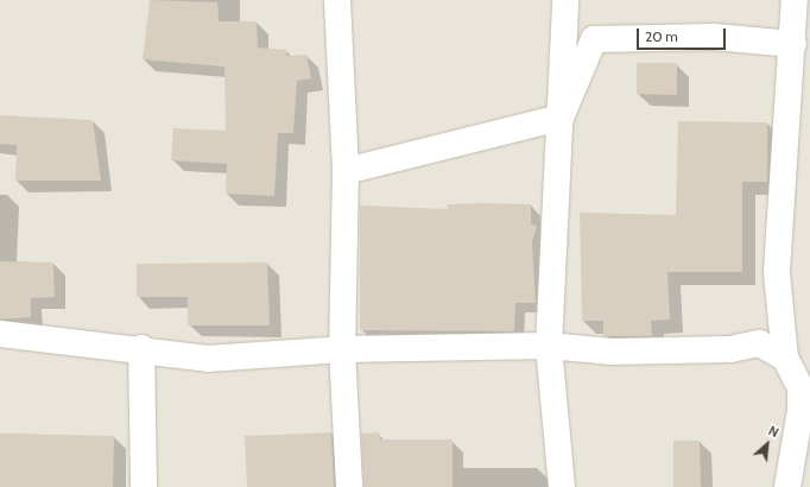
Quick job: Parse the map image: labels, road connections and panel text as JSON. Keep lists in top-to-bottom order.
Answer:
{
  "scale_bar": "20 m",
  "north": "top right"
}
